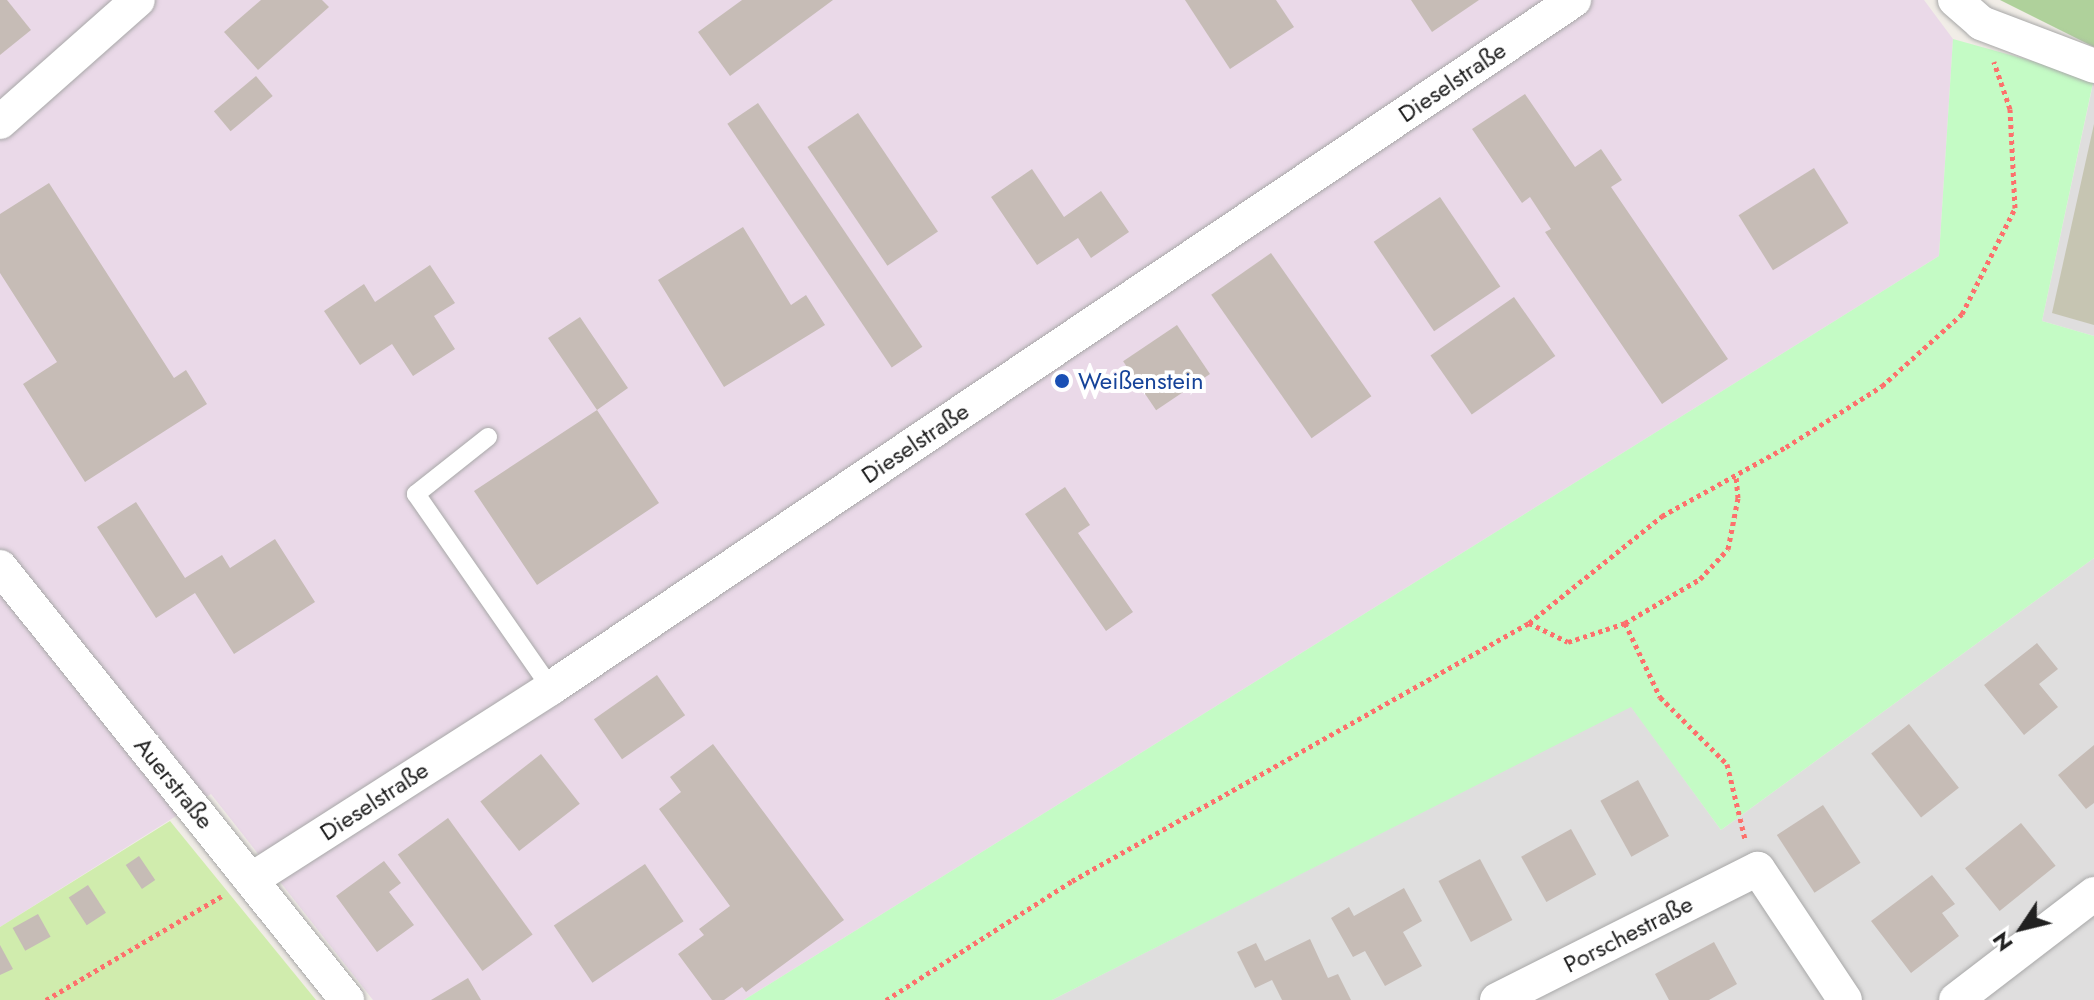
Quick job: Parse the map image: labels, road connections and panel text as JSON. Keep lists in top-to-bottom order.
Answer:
{
  "streets": {
    "street": ["Dieselstraße", "Auerstraße", "Porschestraße"]
  },
  "crossings": [
    ["Dieselstraße", "Auerstraße"]
  ],
  "places": ["Weißenstein"],
  "north": "bottom left"
}
